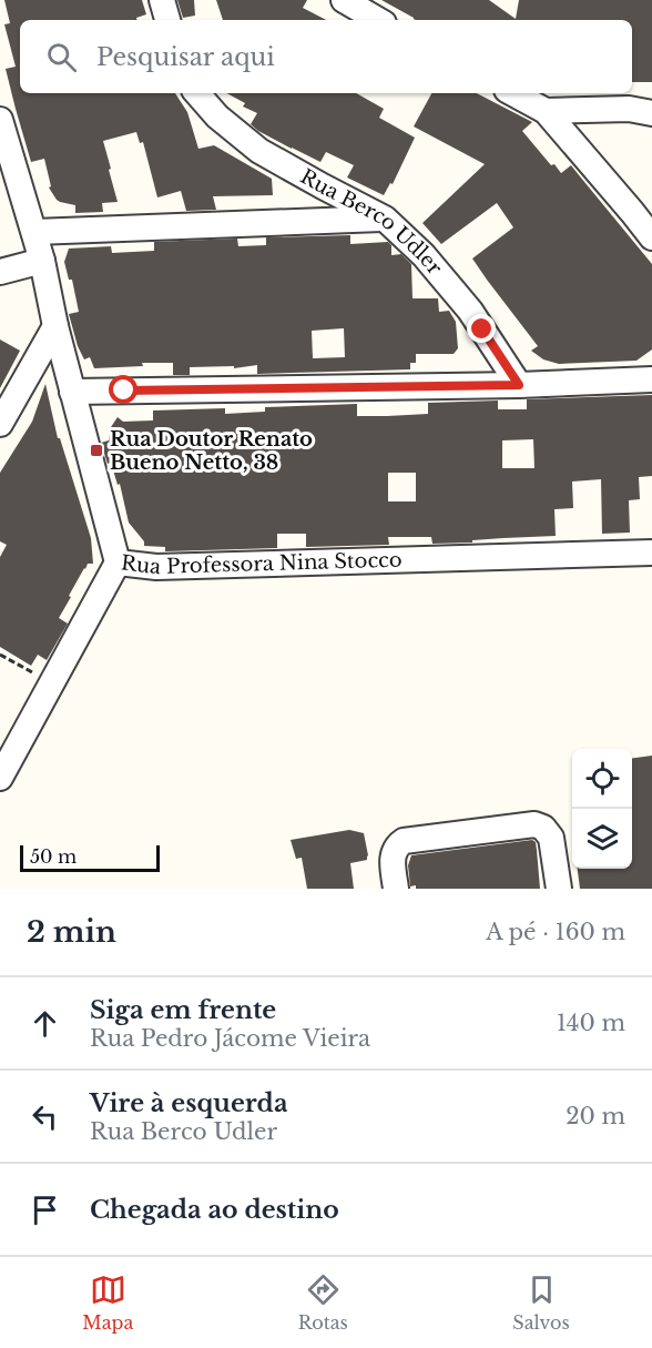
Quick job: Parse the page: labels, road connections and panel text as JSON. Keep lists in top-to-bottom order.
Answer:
{
  "streets": {
    "street": ["Rua Berco Udler", "Rua Professora Nina Stocco"]
  },
  "places": {
    "transit": ["Rua Doutor Renato Bueno Netto, 38"]
  },
  "scale_bar": "50 m",
  "page": {
    "search": "Pesquisar aqui",
    "scale": "50 m",
    "heading": ["2 min", "A pé · 160 m"],
    "list": [
      ["Siga em frente", "Rua Pedro Jácome Vieira", "140 m"],
      ["Vire à esquerda", "Rua Berco Udler", "20 m"],
      "Chegada ao destino"
    ],
    "nav": ["Mapa", "Rotas", "Salvos"]
  }
}
